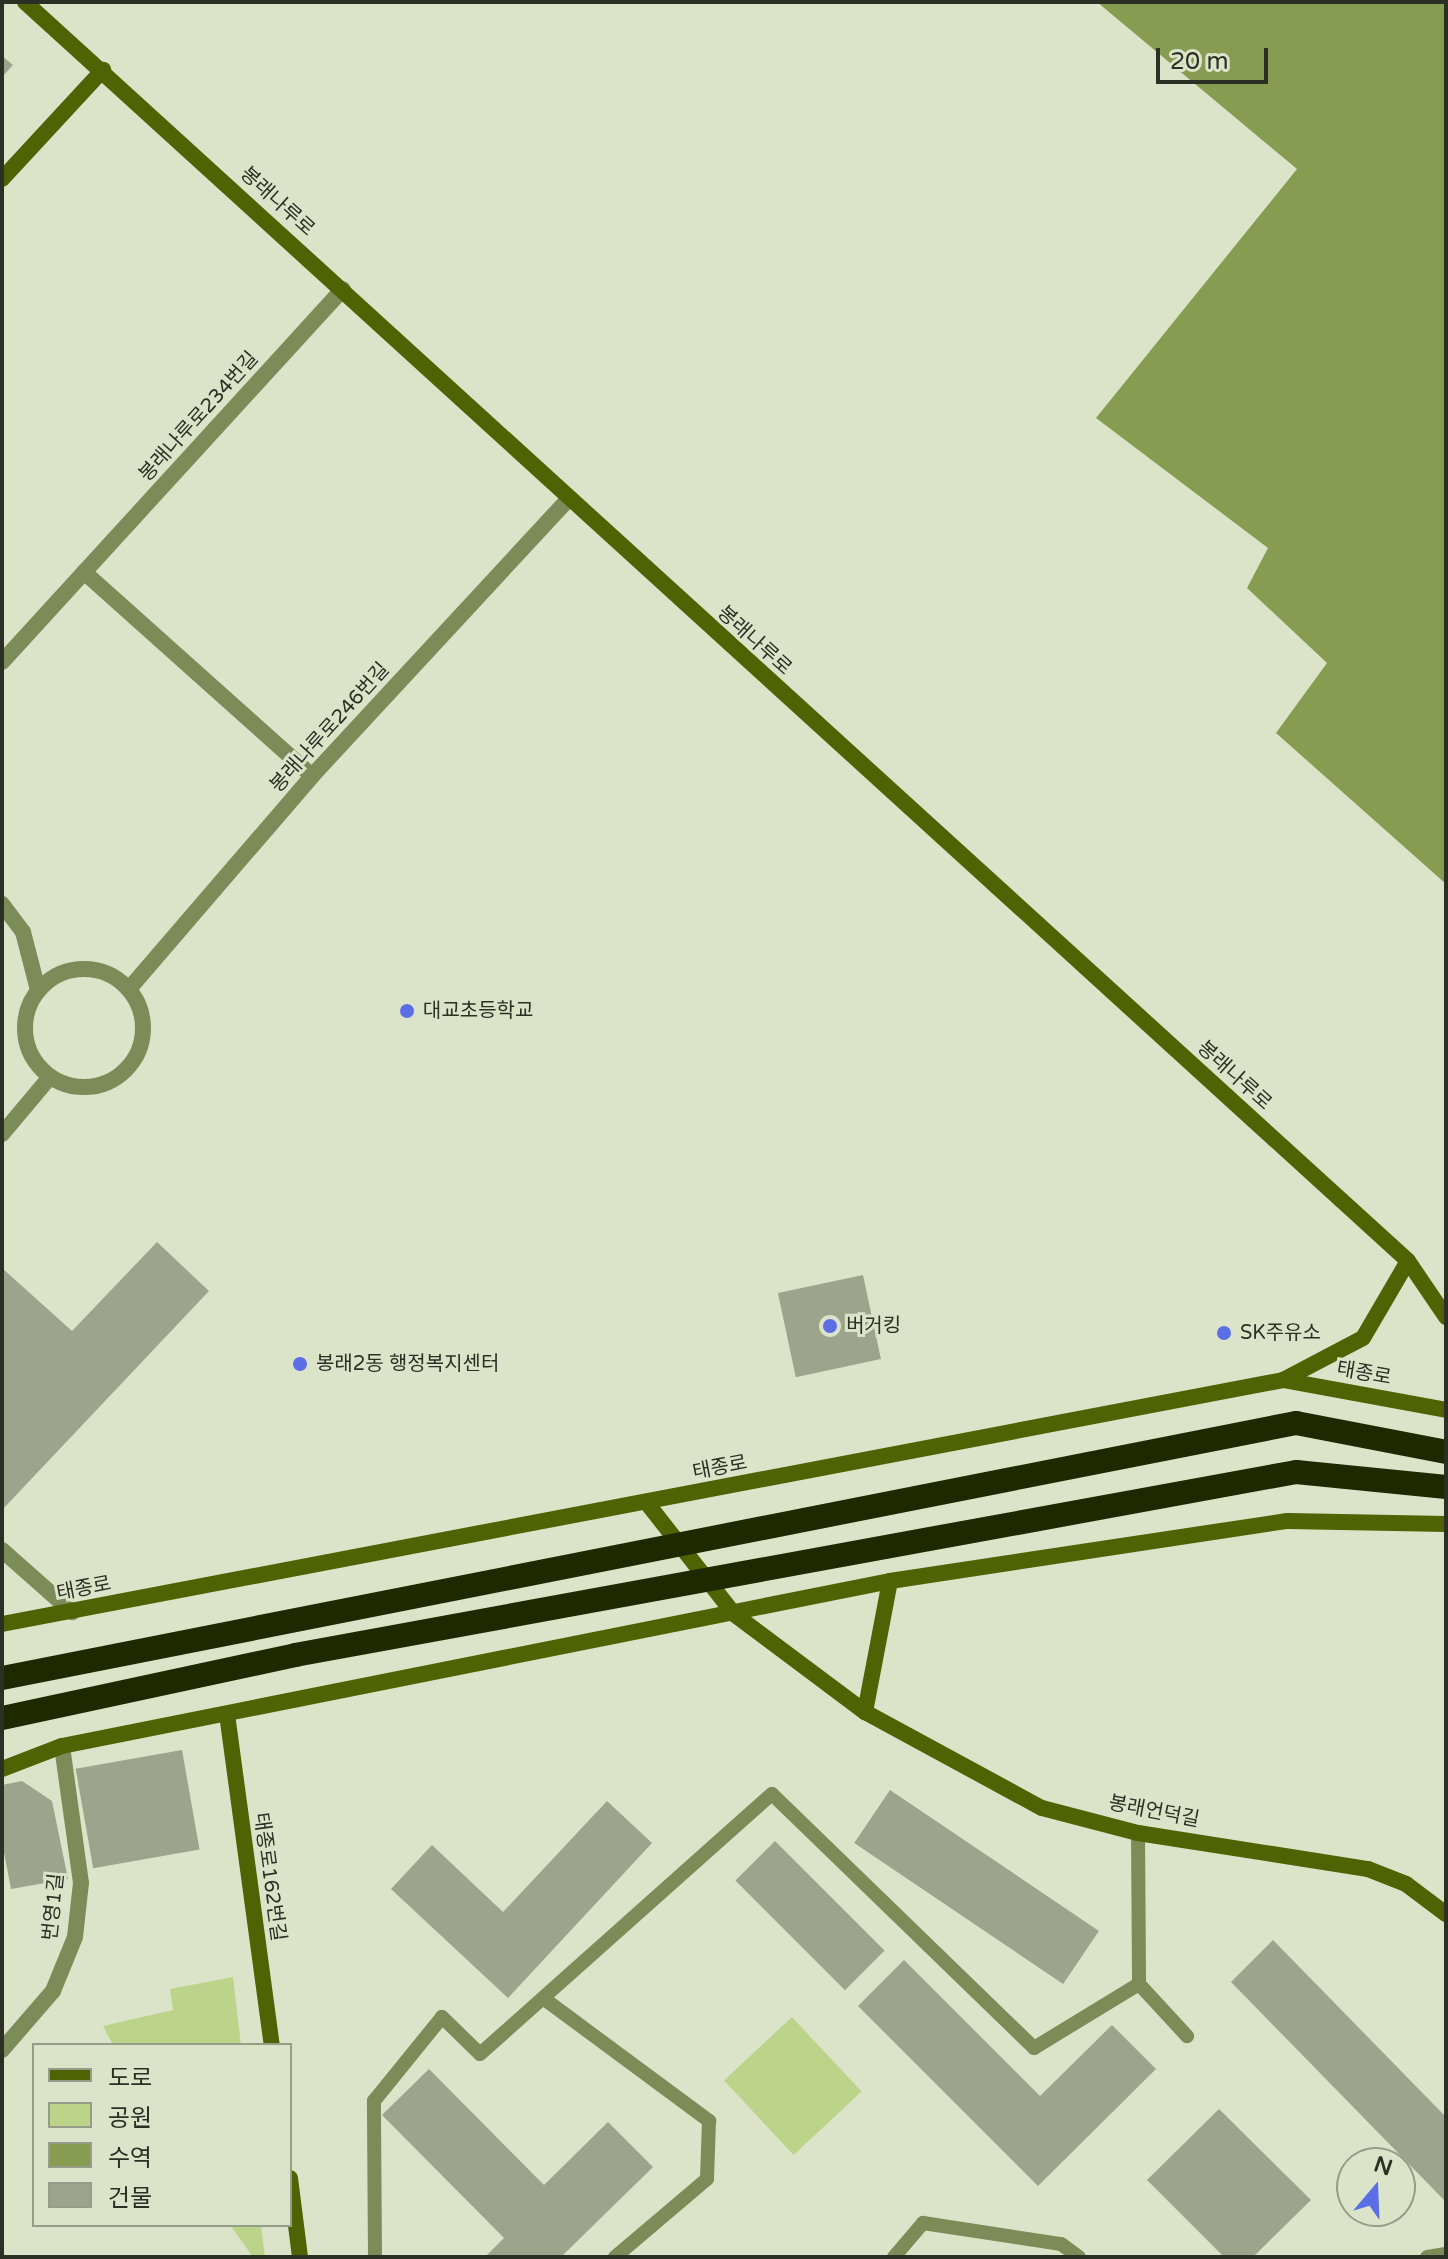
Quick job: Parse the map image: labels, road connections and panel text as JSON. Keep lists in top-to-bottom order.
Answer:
{
  "streets": {
    "street": [
      "봉래나루로",
      "봉래나루로234번길",
      "봉래나루로246번길",
      "태종로",
      "봉래언덕길",
      "태종로162번길",
      "번영1길"
    ]
  },
  "crossings": [
    ["봉래나루로", "봉래나루로234번길"],
    ["봉래나루로", "봉래나루로246번길"],
    ["태종로", "봉래언덕길"]
  ],
  "places": [
    "대교초등학교",
    "버거킹",
    "SK주유소",
    "봉래2동 행정복지센터"
  ],
  "legend": [
    "도로",
    "공원",
    "수역",
    "건물"
  ],
  "scale_bar": "20 m",
  "north": "top"
}
